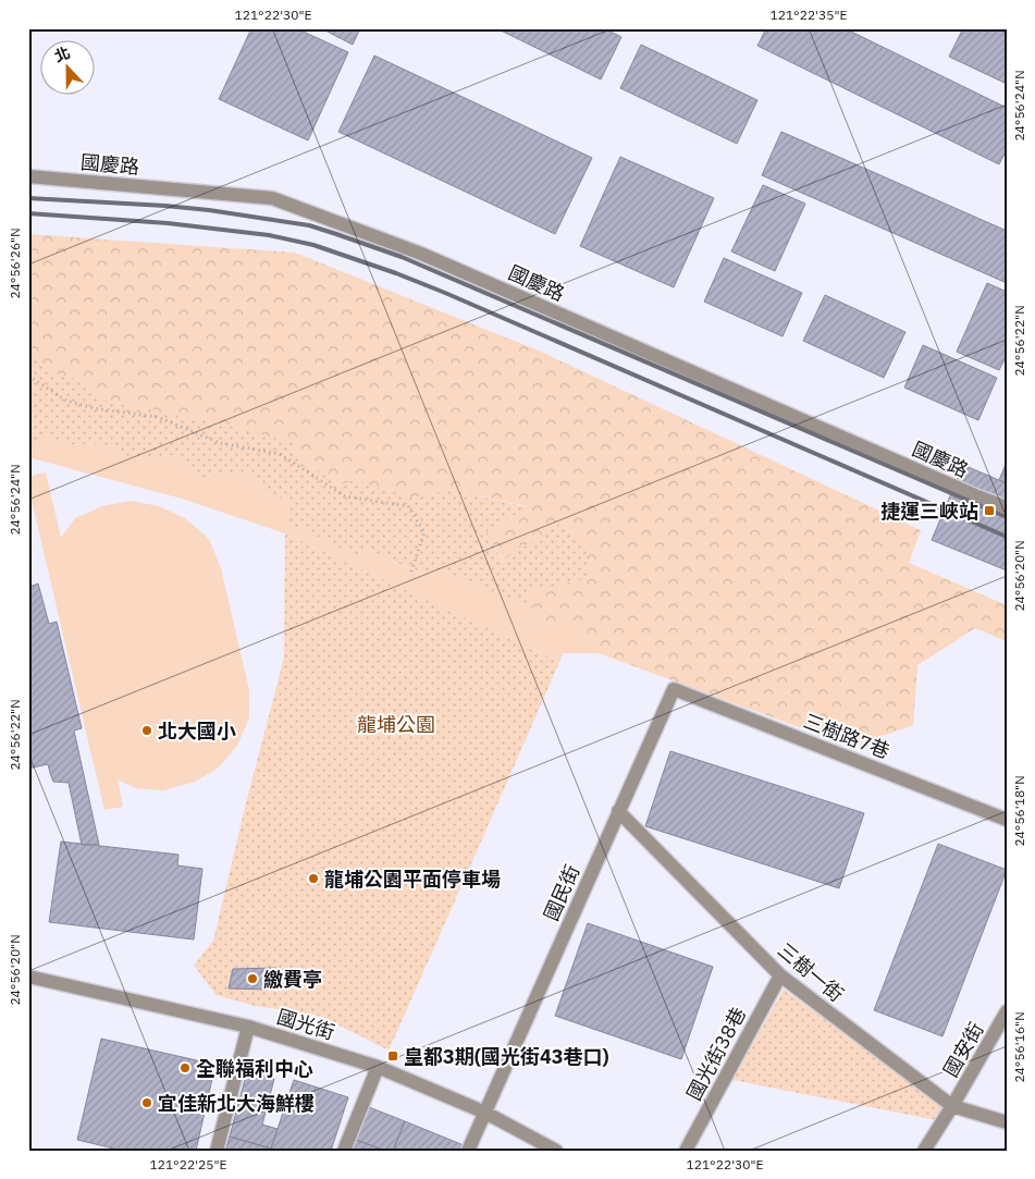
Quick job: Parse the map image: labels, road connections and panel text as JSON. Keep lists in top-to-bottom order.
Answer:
{
  "streets": {
    "street": [
      "國慶路",
      "三樹路7巷",
      "國民街",
      "三樹一街",
      "國光街",
      "國安街",
      "國光街38巷"
    ]
  },
  "crossings": [
    ["三樹路7巷", "國民街"],
    ["國民街", "三樹一街"],
    ["國民街", "國光街"],
    ["三樹一街", "國安街"],
    ["三樹一街", "國光街38巷"]
  ],
  "parks": ["龍埔公園"],
  "places": {
    "transit": ["捷運三峽站", "皇都3期(國光街43巷口)"],
    "other": [
      "北大國小",
      "龍埔公園平面停車場",
      "繳費亭",
      "全聯福利中心",
      "宜佳新北大海鮮樓"
    ]
  },
  "north": "top",
  "coordinates": [
    "121°22'30\"E",
    "121°22'35\"E",
    "24°56'24\"N",
    "24°56'26\"N",
    "24°56'22\"N",
    "24°56'20\"N",
    "24°56'18\"N",
    "24°56'16\"N",
    "121°22'25\"E"
  ]
}
